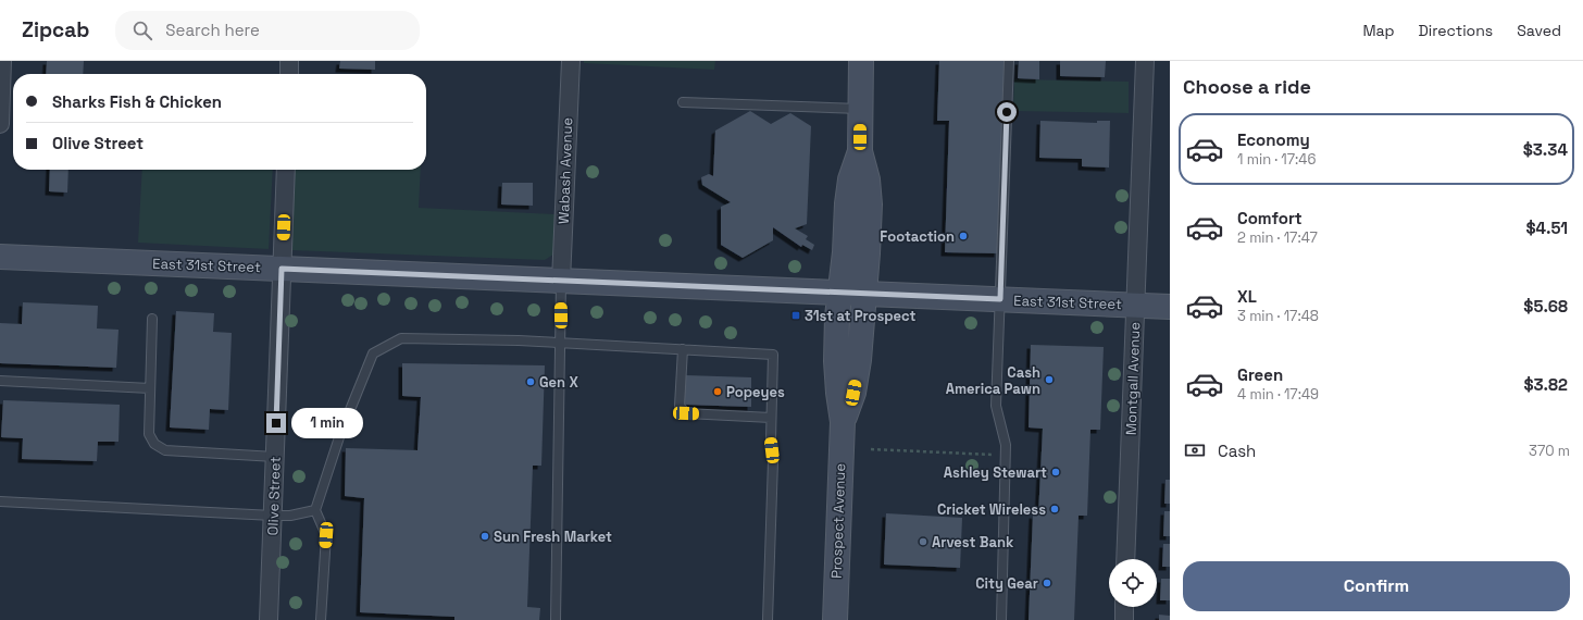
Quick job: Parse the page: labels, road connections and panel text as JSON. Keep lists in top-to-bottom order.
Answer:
{
  "streets": {
    "main road": ["East 31st Street", "Prospect Avenue"],
    "street": ["Wabash Avenue", "Montgall Avenue", "Olive Street"]
  },
  "crossings": [
    ["Wabash Avenue", "East 31st Street"],
    ["East 31st Street", "Montgall Avenue"],
    ["East 31st Street", "Olive Street"],
    ["East 31st Street", "Prospect Avenue"]
  ],
  "places": {
    "other": [
      "Footaction",
      "Cash America Pawn",
      "Gen X",
      "Popeyes",
      "Ashley Stewart",
      "Cricket Wireless",
      "Sun Fresh Market",
      "Arvest Bank",
      "City Gear"
    ],
    "transit": ["31st at Prospect"]
  },
  "page": {
    "header": "Zipcab",
    "search": "Search here",
    "nav": ["Map", "Directions", "Saved"],
    "heading": "Choose a ride",
    "banner": ["Sharks Fish & Chicken", "Olive Street"],
    "list": [
      {
        "name": "Economy",
        "note": "1 min · 17:46",
        "value": "$3.34"
      },
      {
        "name": "Comfort",
        "note": "2 min · 17:47",
        "value": "$4.51"
      },
      {
        "name": "XL",
        "note": "3 min · 17:48",
        "value": "$5.68"
      },
      {
        "name": "Green",
        "note": "4 min · 17:49",
        "value": "$3.82"
      }
    ],
    "bubble": "1 min",
    "pay": ["Cash", "370 m"],
    "buttons": "Confirm"
  }
}
